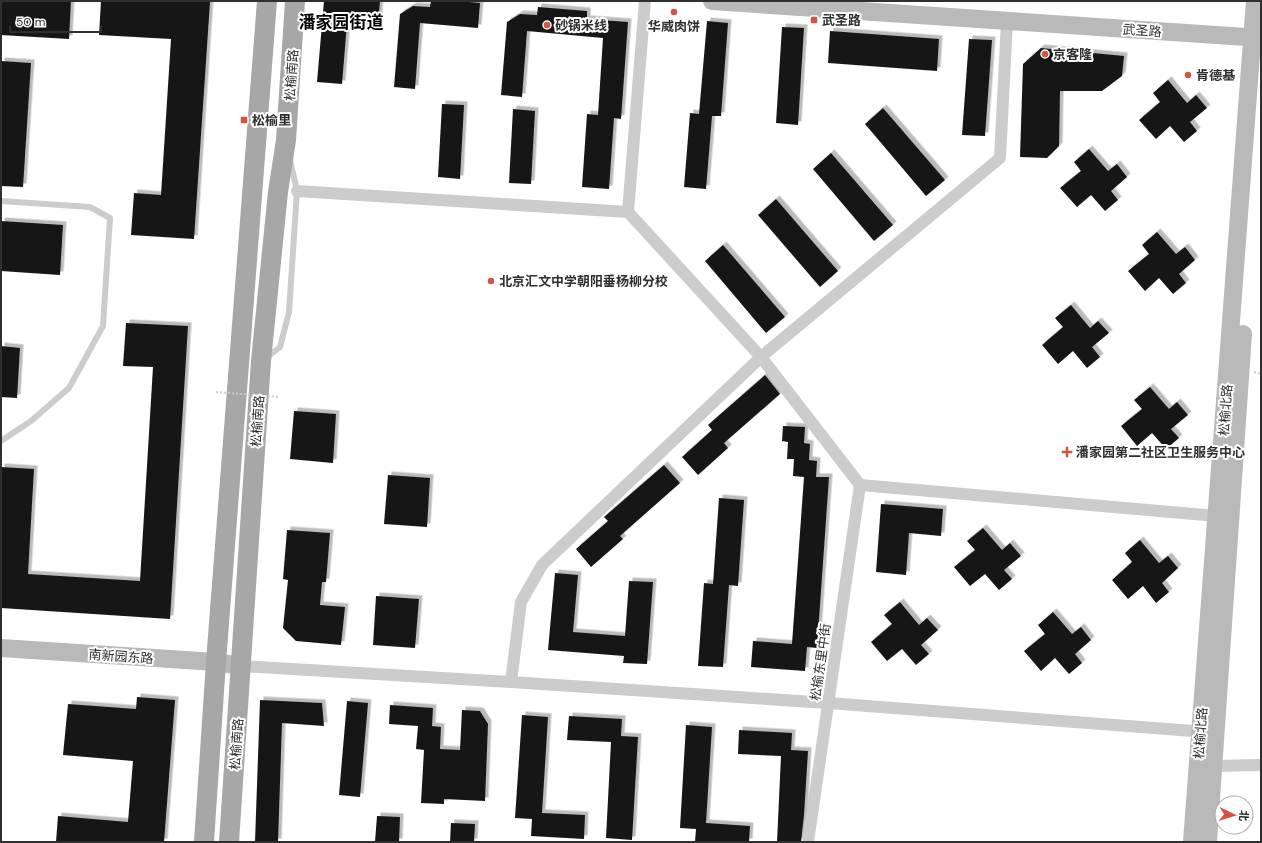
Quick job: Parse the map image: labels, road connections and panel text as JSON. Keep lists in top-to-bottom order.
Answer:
{
  "streets": {
    "main road": ["松榆南路"],
    "street": [
      "武圣路",
      "松榆北路",
      "南新园东路",
      "松榆东里中街"
    ]
  },
  "crossings": [
    ["武圣路", "松榆北路"],
    ["松榆南路", "南新园东路"]
  ],
  "districts": ["潘家园街道"],
  "places": {
    "other": [
      "华威肉饼",
      "砂锅米线",
      "京客隆",
      "肯德基",
      "北京汇文中学朝阳垂杨柳分校"
    ],
    "transit": ["武圣路", "松榆里"],
    "health": ["潘家园第二社区卫生服务中心"]
  },
  "scale_bar": "50 m",
  "north": "right"
}
